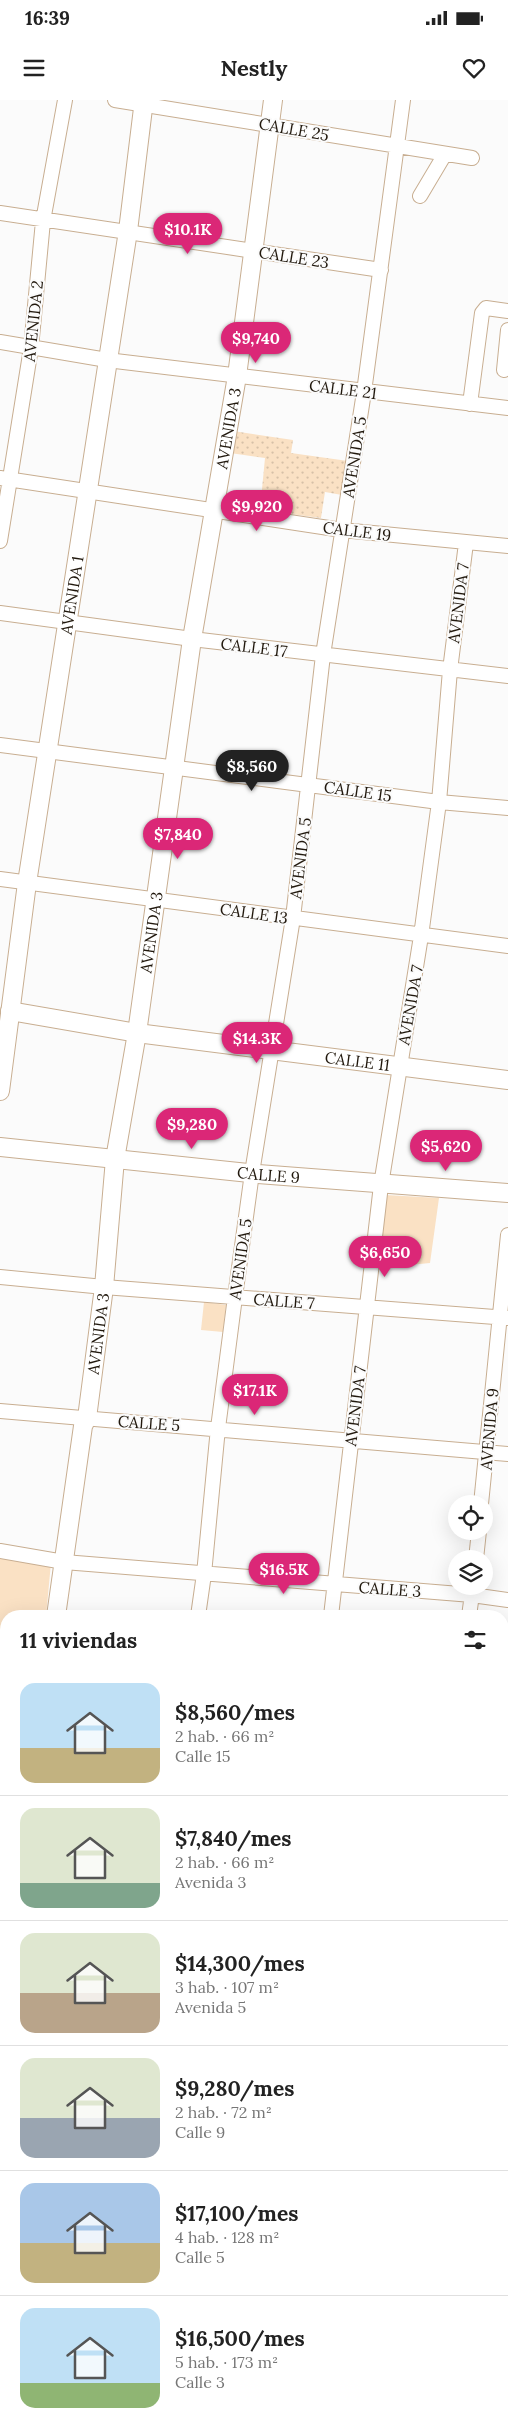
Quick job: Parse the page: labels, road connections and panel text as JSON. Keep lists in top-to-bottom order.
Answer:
{
  "streets": {
    "main road": [
      "AVENIDA 3",
      "AVENIDA 1",
      "CALLE 11",
      "CALLE 9"
    ],
    "street": [
      "CALLE 25",
      "CALLE 23",
      "AVENIDA 2",
      "CALLE 21",
      "AVENIDA 5",
      "CALLE 19",
      "AVENIDA 7",
      "CALLE 17",
      "CALLE 15",
      "CALLE 13",
      "CALLE 7",
      "CALLE 5",
      "AVENIDA 9",
      "CALLE 3"
    ]
  },
  "crossings": [
    ["CALLE 25", "AVENIDA 3"],
    ["CALLE 25", "AVENIDA 5"],
    ["CALLE 25", "AVENIDA 1"],
    ["CALLE 23", "AVENIDA 2"],
    ["CALLE 23", "AVENIDA 3"],
    ["CALLE 23", "AVENIDA 5"],
    ["CALLE 23", "AVENIDA 1"],
    ["AVENIDA 2", "CALLE 21"],
    ["AVENIDA 2", "CALLE 19"],
    ["CALLE 21", "AVENIDA 3"],
    ["CALLE 21", "AVENIDA 5"],
    ["CALLE 21", "AVENIDA 1"],
    ["AVENIDA 3", "CALLE 19"],
    ["AVENIDA 3", "CALLE 17"],
    ["AVENIDA 3", "CALLE 15"],
    ["AVENIDA 3", "CALLE 13"],
    ["AVENIDA 3", "CALLE 11"],
    ["AVENIDA 3", "CALLE 9"],
    ["AVENIDA 3", "CALLE 7"],
    ["AVENIDA 3", "CALLE 5"],
    ["AVENIDA 3", "CALLE 3"],
    ["AVENIDA 5", "CALLE 19"],
    ["AVENIDA 5", "CALLE 17"],
    ["AVENIDA 5", "CALLE 15"],
    ["AVENIDA 5", "CALLE 13"],
    ["AVENIDA 5", "CALLE 11"],
    ["AVENIDA 5", "CALLE 9"],
    ["AVENIDA 5", "CALLE 7"],
    ["AVENIDA 5", "CALLE 5"],
    ["AVENIDA 5", "CALLE 3"],
    ["CALLE 19", "AVENIDA 1"],
    ["CALLE 19", "AVENIDA 7"],
    ["AVENIDA 1", "CALLE 17"],
    ["AVENIDA 1", "CALLE 15"],
    ["AVENIDA 1", "CALLE 13"],
    ["AVENIDA 1", "CALLE 11"],
    ["AVENIDA 7", "CALLE 17"],
    ["AVENIDA 7", "CALLE 15"],
    ["AVENIDA 7", "CALLE 13"],
    ["AVENIDA 7", "CALLE 11"],
    ["AVENIDA 7", "CALLE 9"],
    ["AVENIDA 7", "CALLE 7"],
    ["AVENIDA 7", "CALLE 5"],
    ["AVENIDA 7", "CALLE 3"],
    ["CALLE 7", "AVENIDA 9"],
    ["CALLE 5", "AVENIDA 9"]
  ],
  "page": {
    "status": "16:39",
    "header": "Nestly",
    "price": [
      "$10.1K",
      "$9,740",
      "$9,920",
      "$8,560",
      "$7,840",
      "$14.3K",
      "$9,280",
      "$5,620",
      "$6,650",
      "$17.1K",
      "$16.5K"
    ],
    "heading": "11 viviendas",
    "list": [
      {
        "name": "$8,560/mes",
        "note": "2 hab. · 66 m² · Calle 15"
      },
      {
        "name": "$7,840/mes",
        "note": "2 hab. · 66 m² · Avenida 3"
      },
      {
        "name": "$14,300/mes",
        "note": "3 hab. · 107 m² · Avenida 5"
      },
      {
        "name": "$9,280/mes",
        "note": "2 hab. · 72 m² · Calle 9"
      },
      {
        "name": "$17,100/mes",
        "note": "4 hab. · 128 m² · Calle 5"
      },
      {
        "name": "$16,500/mes",
        "note": "5 hab. · 173 m² · Calle 3"
      }
    ]
  }
}
